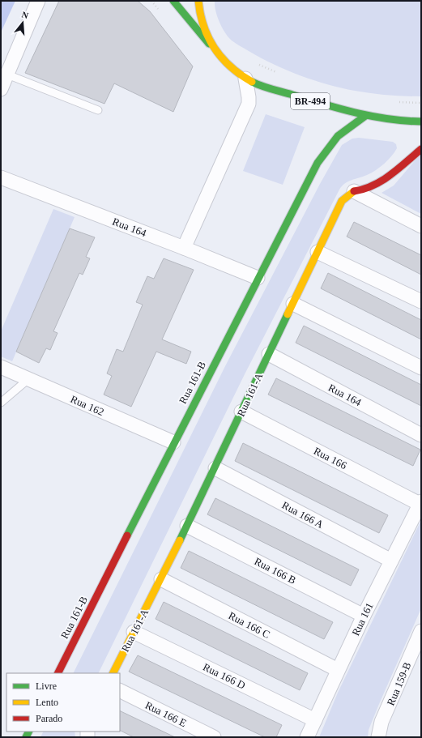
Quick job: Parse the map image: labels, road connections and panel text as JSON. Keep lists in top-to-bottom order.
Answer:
{
  "streets": {
    "street": [
      "BR-494",
      "Rua 164",
      "Rua 161-B",
      "Rua 161-A",
      "Rua 162",
      "Rua 166",
      "Rua 166 A",
      "Rua 166 B",
      "Rua 161",
      "Rua 166 C",
      "Rua 166 D",
      "Rua 159-B",
      "Rua 166 E"
    ]
  },
  "crossings": [
    ["BR-494", "Rua 161-B"],
    ["Rua 164", "Rua 161-B"],
    ["Rua 164", "Rua 161-A"],
    ["Rua 161-B", "Rua 162"],
    ["Rua 161-A", "Rua 166"],
    ["Rua 161-A", "Rua 166 A"],
    ["Rua 161-A", "Rua 166 B"],
    ["Rua 161-A", "Rua 166 C"],
    ["Rua 161-A", "Rua 166 D"],
    ["Rua 166", "Rua 161"],
    ["Rua 166 A", "Rua 161"],
    ["Rua 166 B", "Rua 161"],
    ["Rua 161", "Rua 166 C"],
    ["Rua 161", "Rua 166 D"]
  ],
  "legend": ["Livre", "Lento", "Parado"],
  "north": "top"
}
